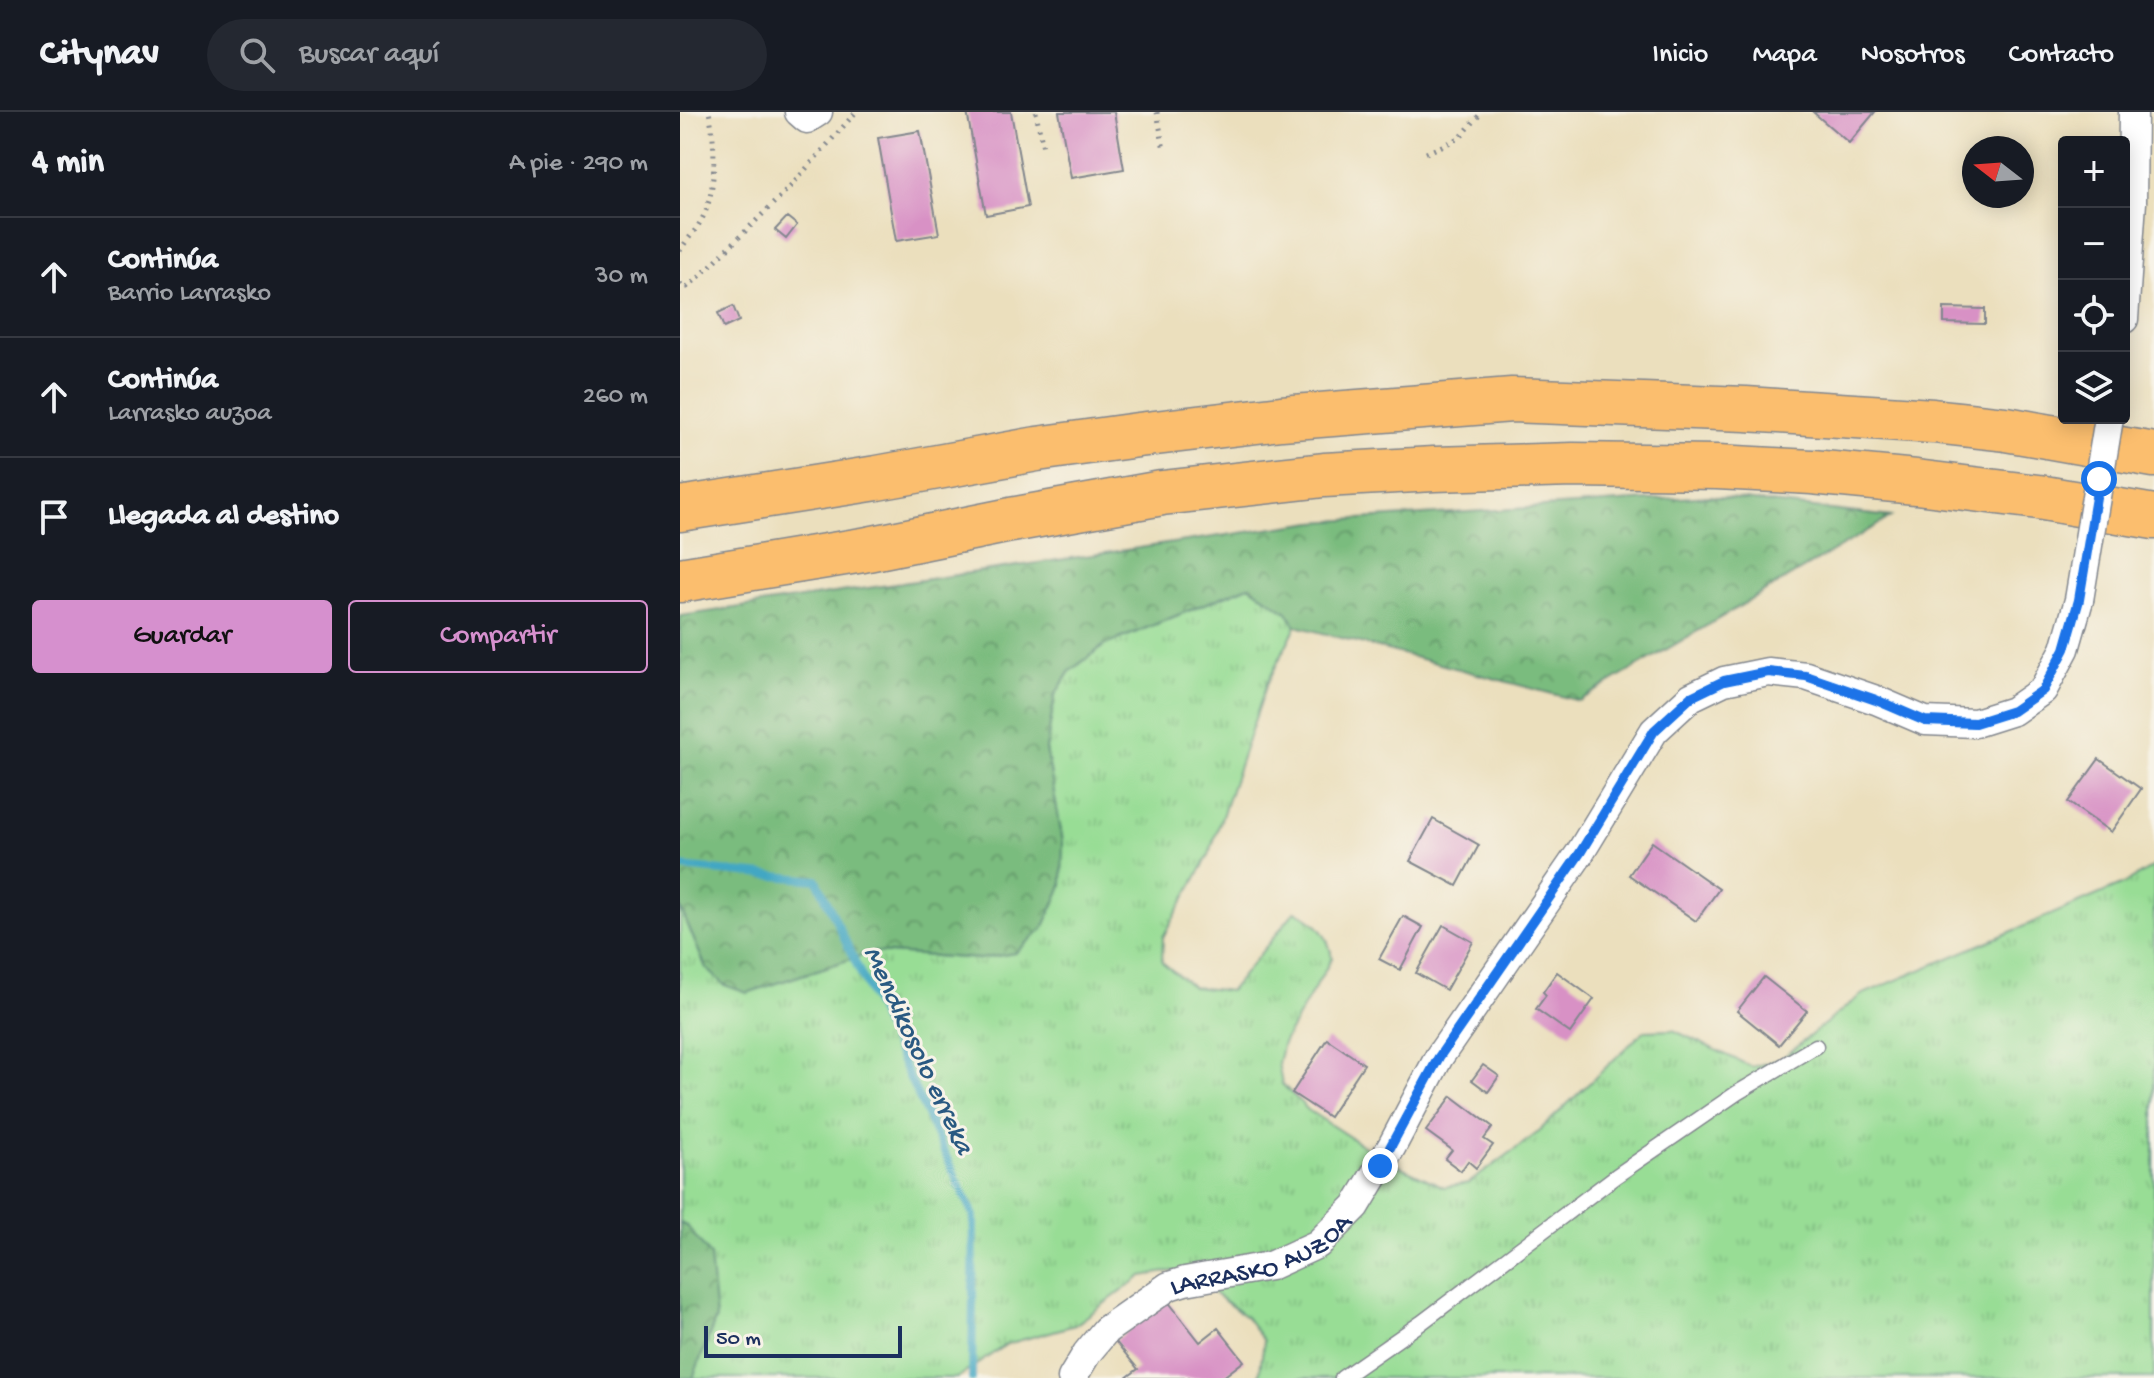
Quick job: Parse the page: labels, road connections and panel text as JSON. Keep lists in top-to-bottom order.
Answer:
{
  "streets": {
    "street": ["LARRASKO AUZOA"]
  },
  "water": ["Mendikosolo erreka"],
  "scale_bar": "50 m",
  "north": "left",
  "page": {
    "header": "Citynav",
    "search": "Buscar aquí",
    "nav": [
      "Inicio",
      "Mapa",
      "Nosotros",
      "Contacto"
    ],
    "heading": ["4 min", "A pie · 290 m"],
    "map_buttons": ["+", "−"],
    "list": [
      ["Continúa", "Barrio Larrasko", "30 m"],
      ["Continúa", "Larrasko auzoa", "260 m"],
      "Llegada al destino"
    ],
    "buttons": ["Guardar", "Compartir"],
    "scale": "50 m"
  }
}
